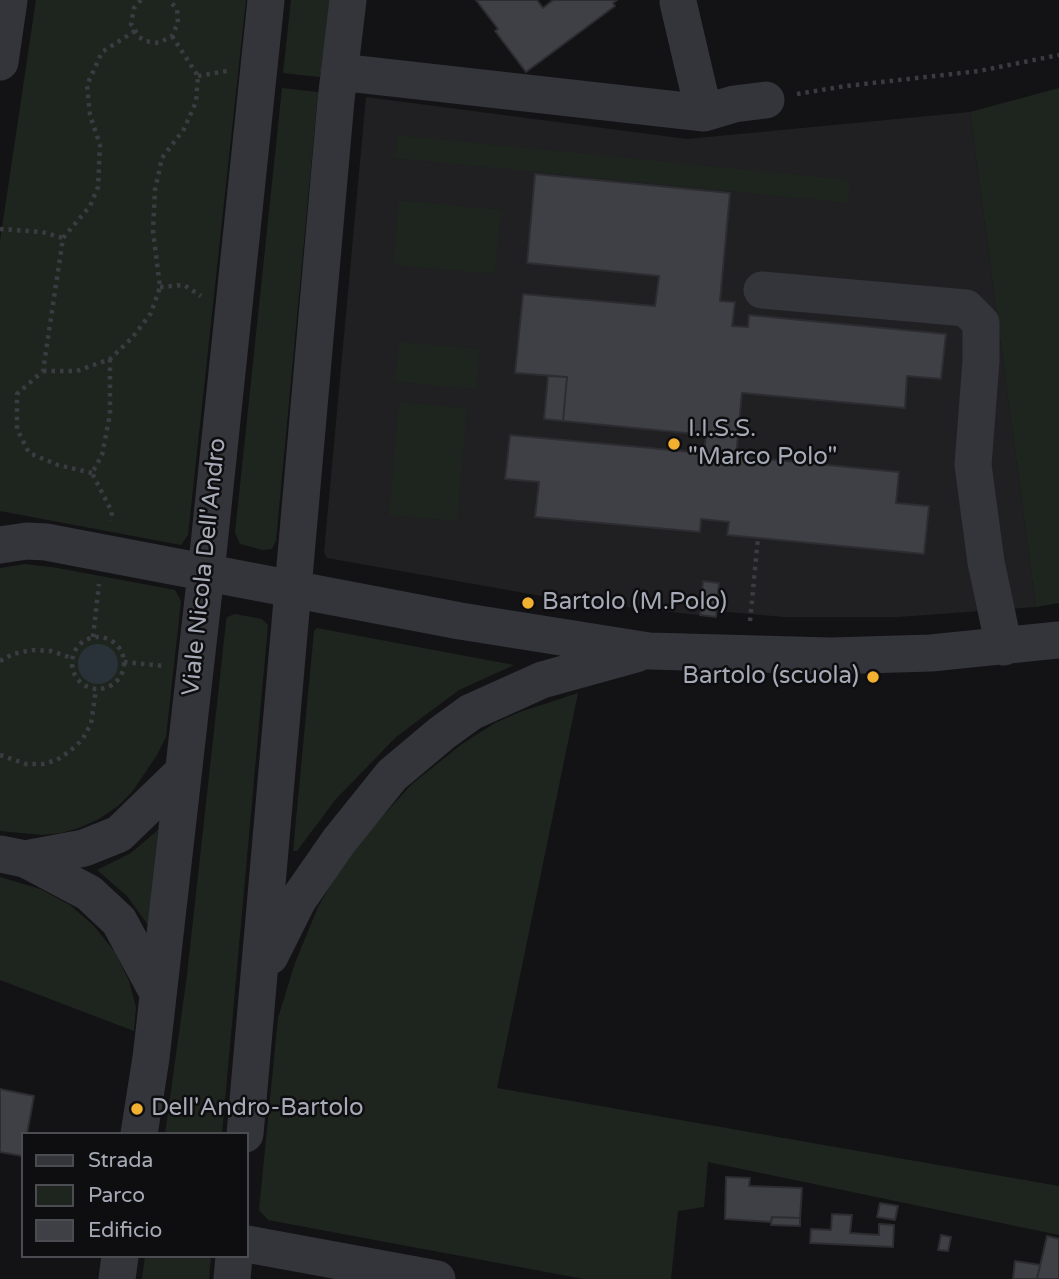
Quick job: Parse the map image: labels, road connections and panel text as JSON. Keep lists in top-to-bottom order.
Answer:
{
  "streets": {
    "street": ["Viale Nicola Dell'Andro"]
  },
  "places": [
    "I.I.S.S. \"Marco Polo\"",
    "Bartolo (M.Polo)",
    "Bartolo (scuola)",
    "Dell'Andro-Bartolo"
  ],
  "legend": ["Strada", "Parco", "Edificio"]
}
